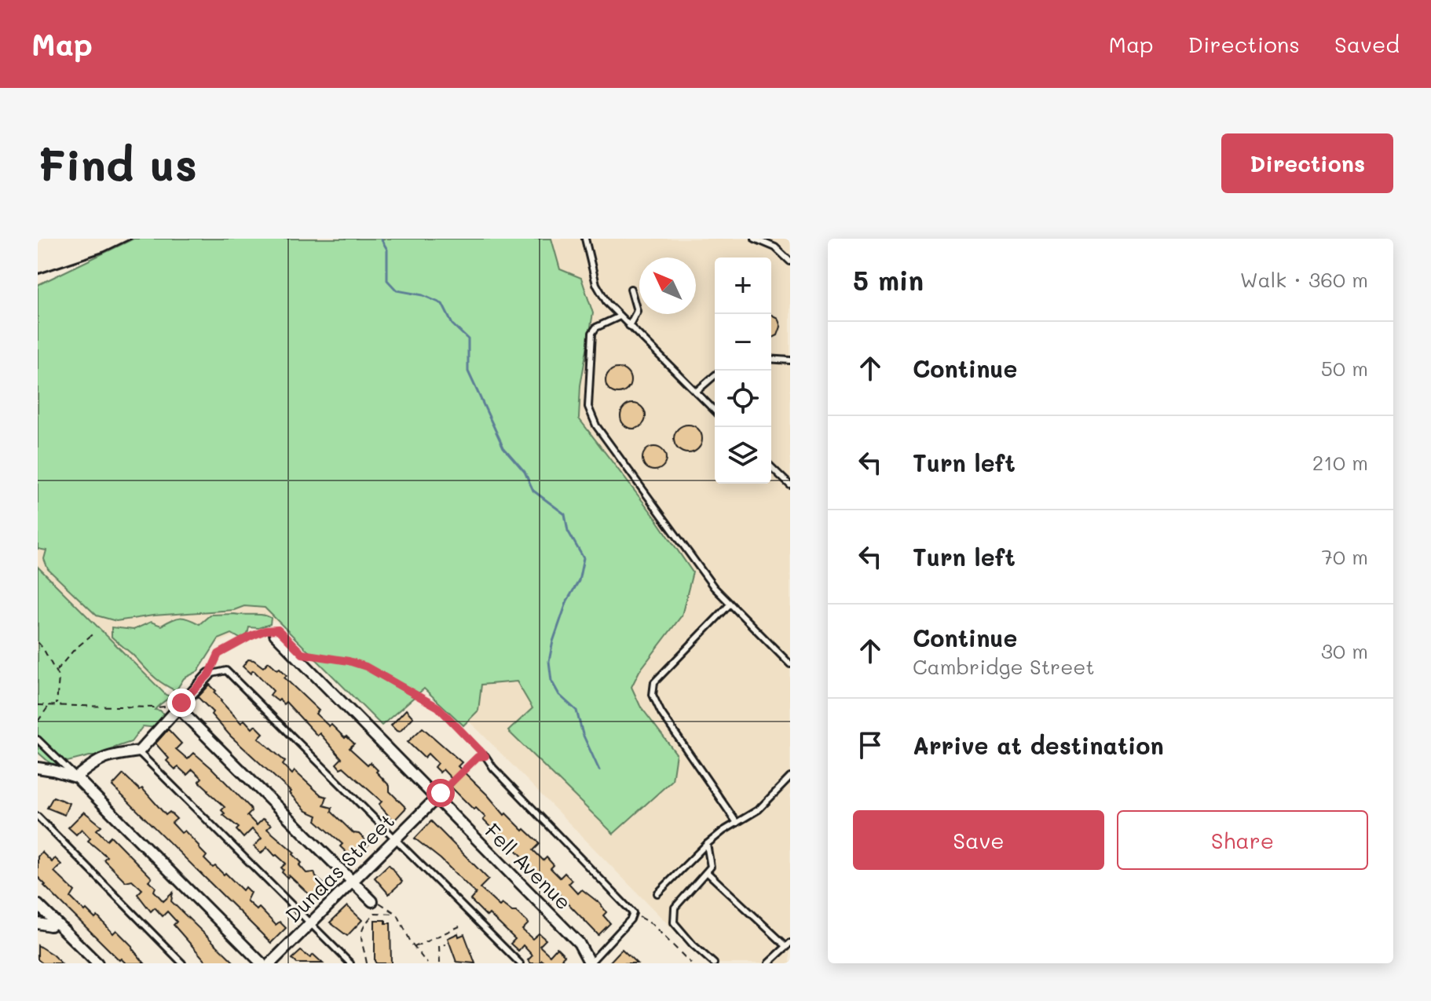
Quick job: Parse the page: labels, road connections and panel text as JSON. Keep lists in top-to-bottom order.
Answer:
{
  "streets": {
    "street": ["Fell Avenue", "Dundas Street"]
  },
  "crossings": [
    ["Fell Avenue", "Dundas Street"]
  ],
  "north": "top left",
  "page": {
    "header": "Map",
    "nav": ["Map", "Directions", "Saved"],
    "buttons": [
      "Directions",
      ["Save", "Share"]
    ],
    "title": "Find us",
    "heading": ["5 min", "Walk · 360 m"],
    "map_buttons": ["+", "−"],
    "list": [
      ["Continue", "50 m"],
      ["Turn left", "210 m"],
      ["Turn left", "70 m"],
      ["Continue", "Cambridge Street", "30 m"],
      "Arrive at destination"
    ]
  }
}
